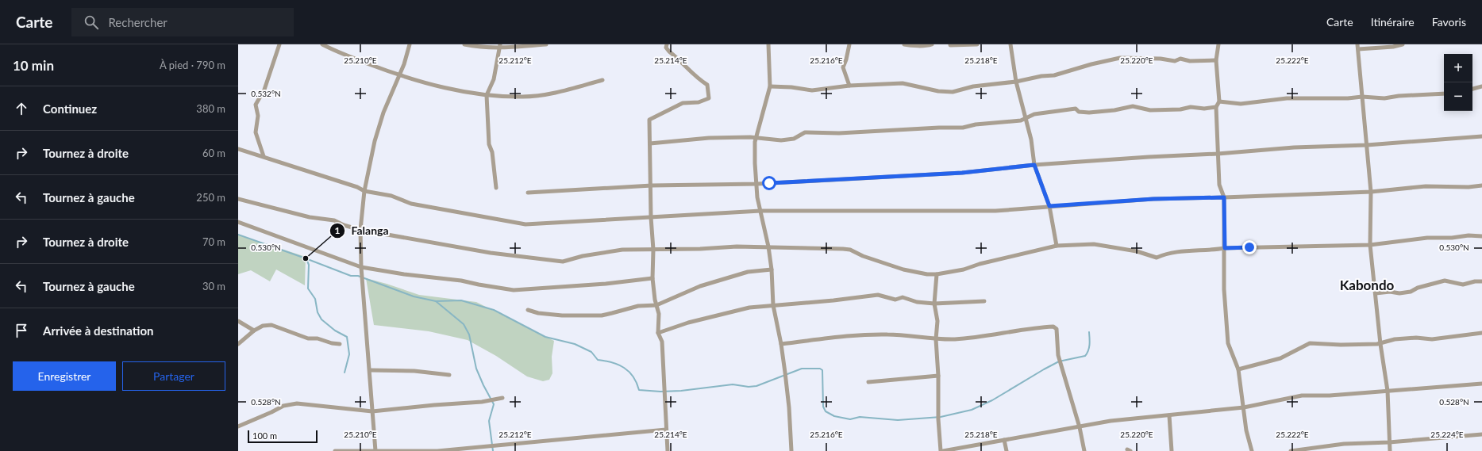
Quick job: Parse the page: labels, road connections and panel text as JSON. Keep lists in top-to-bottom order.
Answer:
{
  "districts": ["Kabondo"],
  "places": ["Falanga"],
  "scale_bar": "100 m",
  "page": {
    "header": "Carte",
    "search": "Rechercher",
    "nav": ["Carte", "Itinéraire", "Favoris"],
    "heading": ["10 min", "À pied · 790 m"],
    "map_buttons": ["+", "−"],
    "list": [
      ["Continuez", "380 m"],
      ["Tournez à droite", "60 m"],
      ["Tournez à gauche", "250 m"],
      ["Tournez à droite", "70 m"],
      ["Tournez à gauche", "30 m"],
      "Arrivée à destination"
    ],
    "buttons": ["Enregistrer", "Partager"],
    "scale": "100 m"
  },
  "coordinates": [
    "25.210°E",
    "25.212°E",
    "25.214°E",
    "25.216°E",
    "25.218°E",
    "25.220°E",
    "25.222°E",
    "0.532°N",
    "0.530°N",
    "0.528°N",
    "25.224°E"
  ]
}
